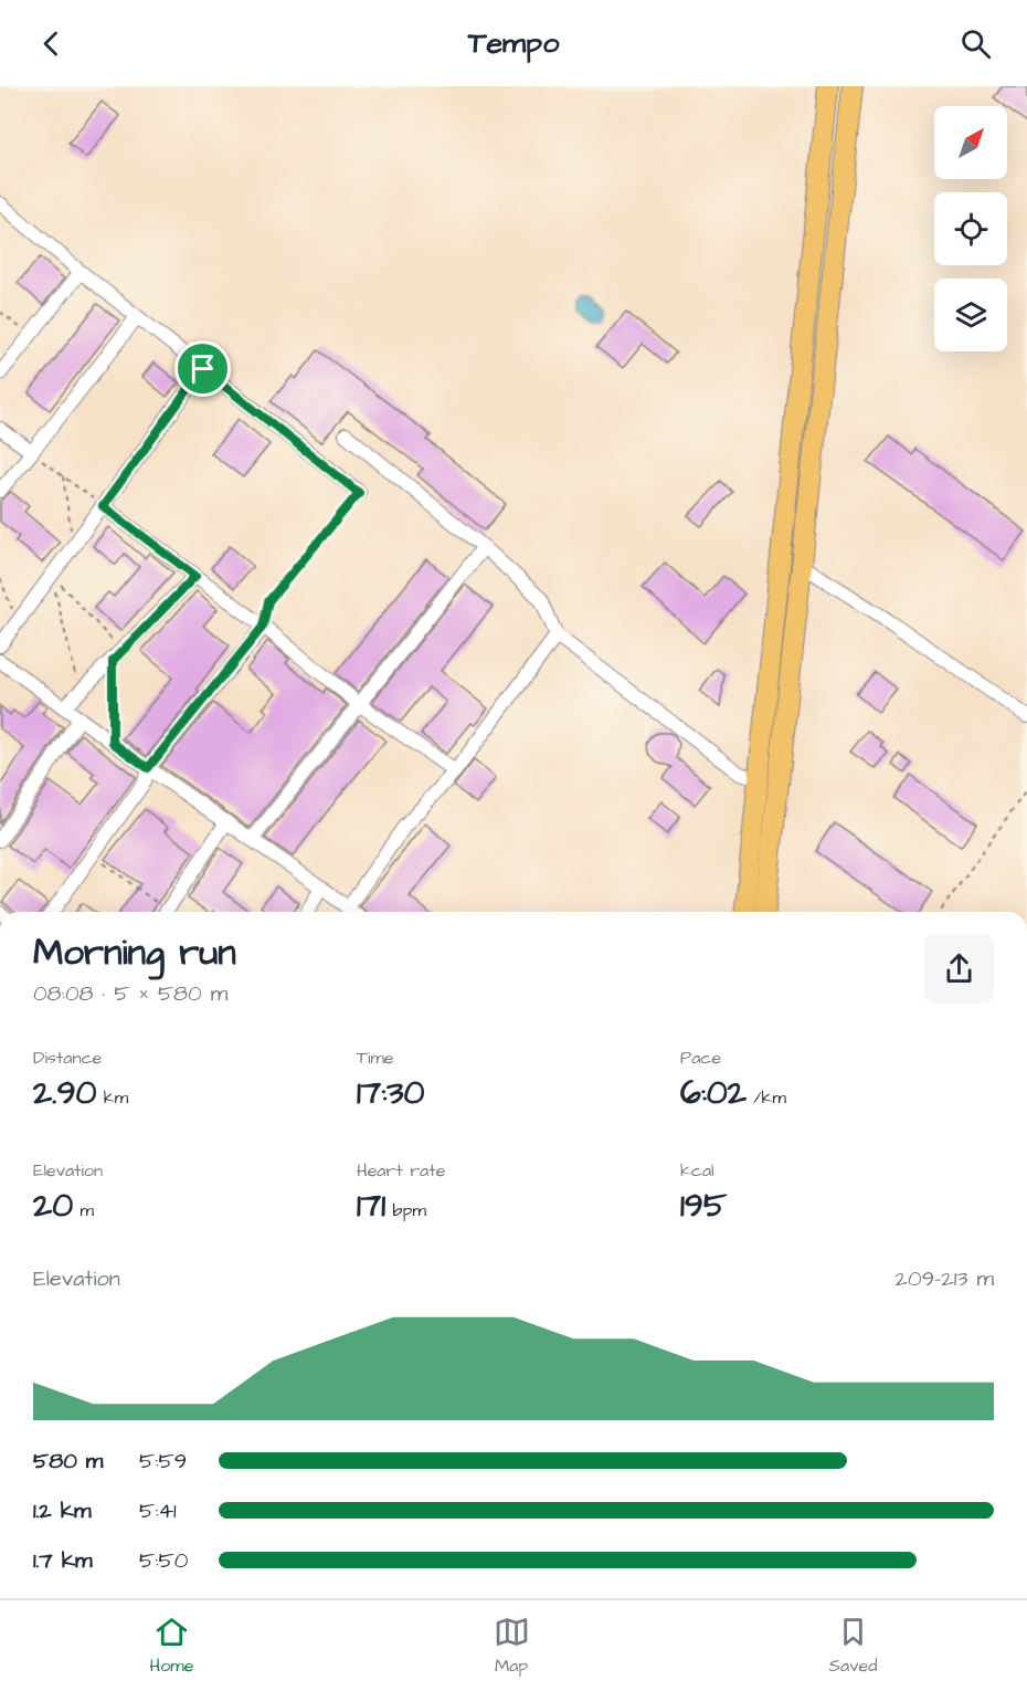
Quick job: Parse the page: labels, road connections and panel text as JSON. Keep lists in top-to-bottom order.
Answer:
{
  "north": "top right",
  "page": {
    "header": "Tempo",
    "heading": ["Morning run", "08:08 · 5 × 580 m"],
    "stats": [
      ["Distance", "2.90 km"],
      ["Time", "17:30"],
      ["Pace", "6:02 /km"],
      ["Elevation", "20 m"],
      ["Heart rate", "171 bpm"],
      ["kcal", "195"]
    ],
    "chart": ["Elevation", "209–213 m"],
    "list": [
      {
        "name": "580 m",
        "note": "5:59"
      },
      {
        "name": "1.2 km",
        "note": "5:41"
      },
      {
        "name": "1.7 km",
        "note": "5:50"
      }
    ],
    "tabs": ["Home", "Map", "Saved"]
  }
}
